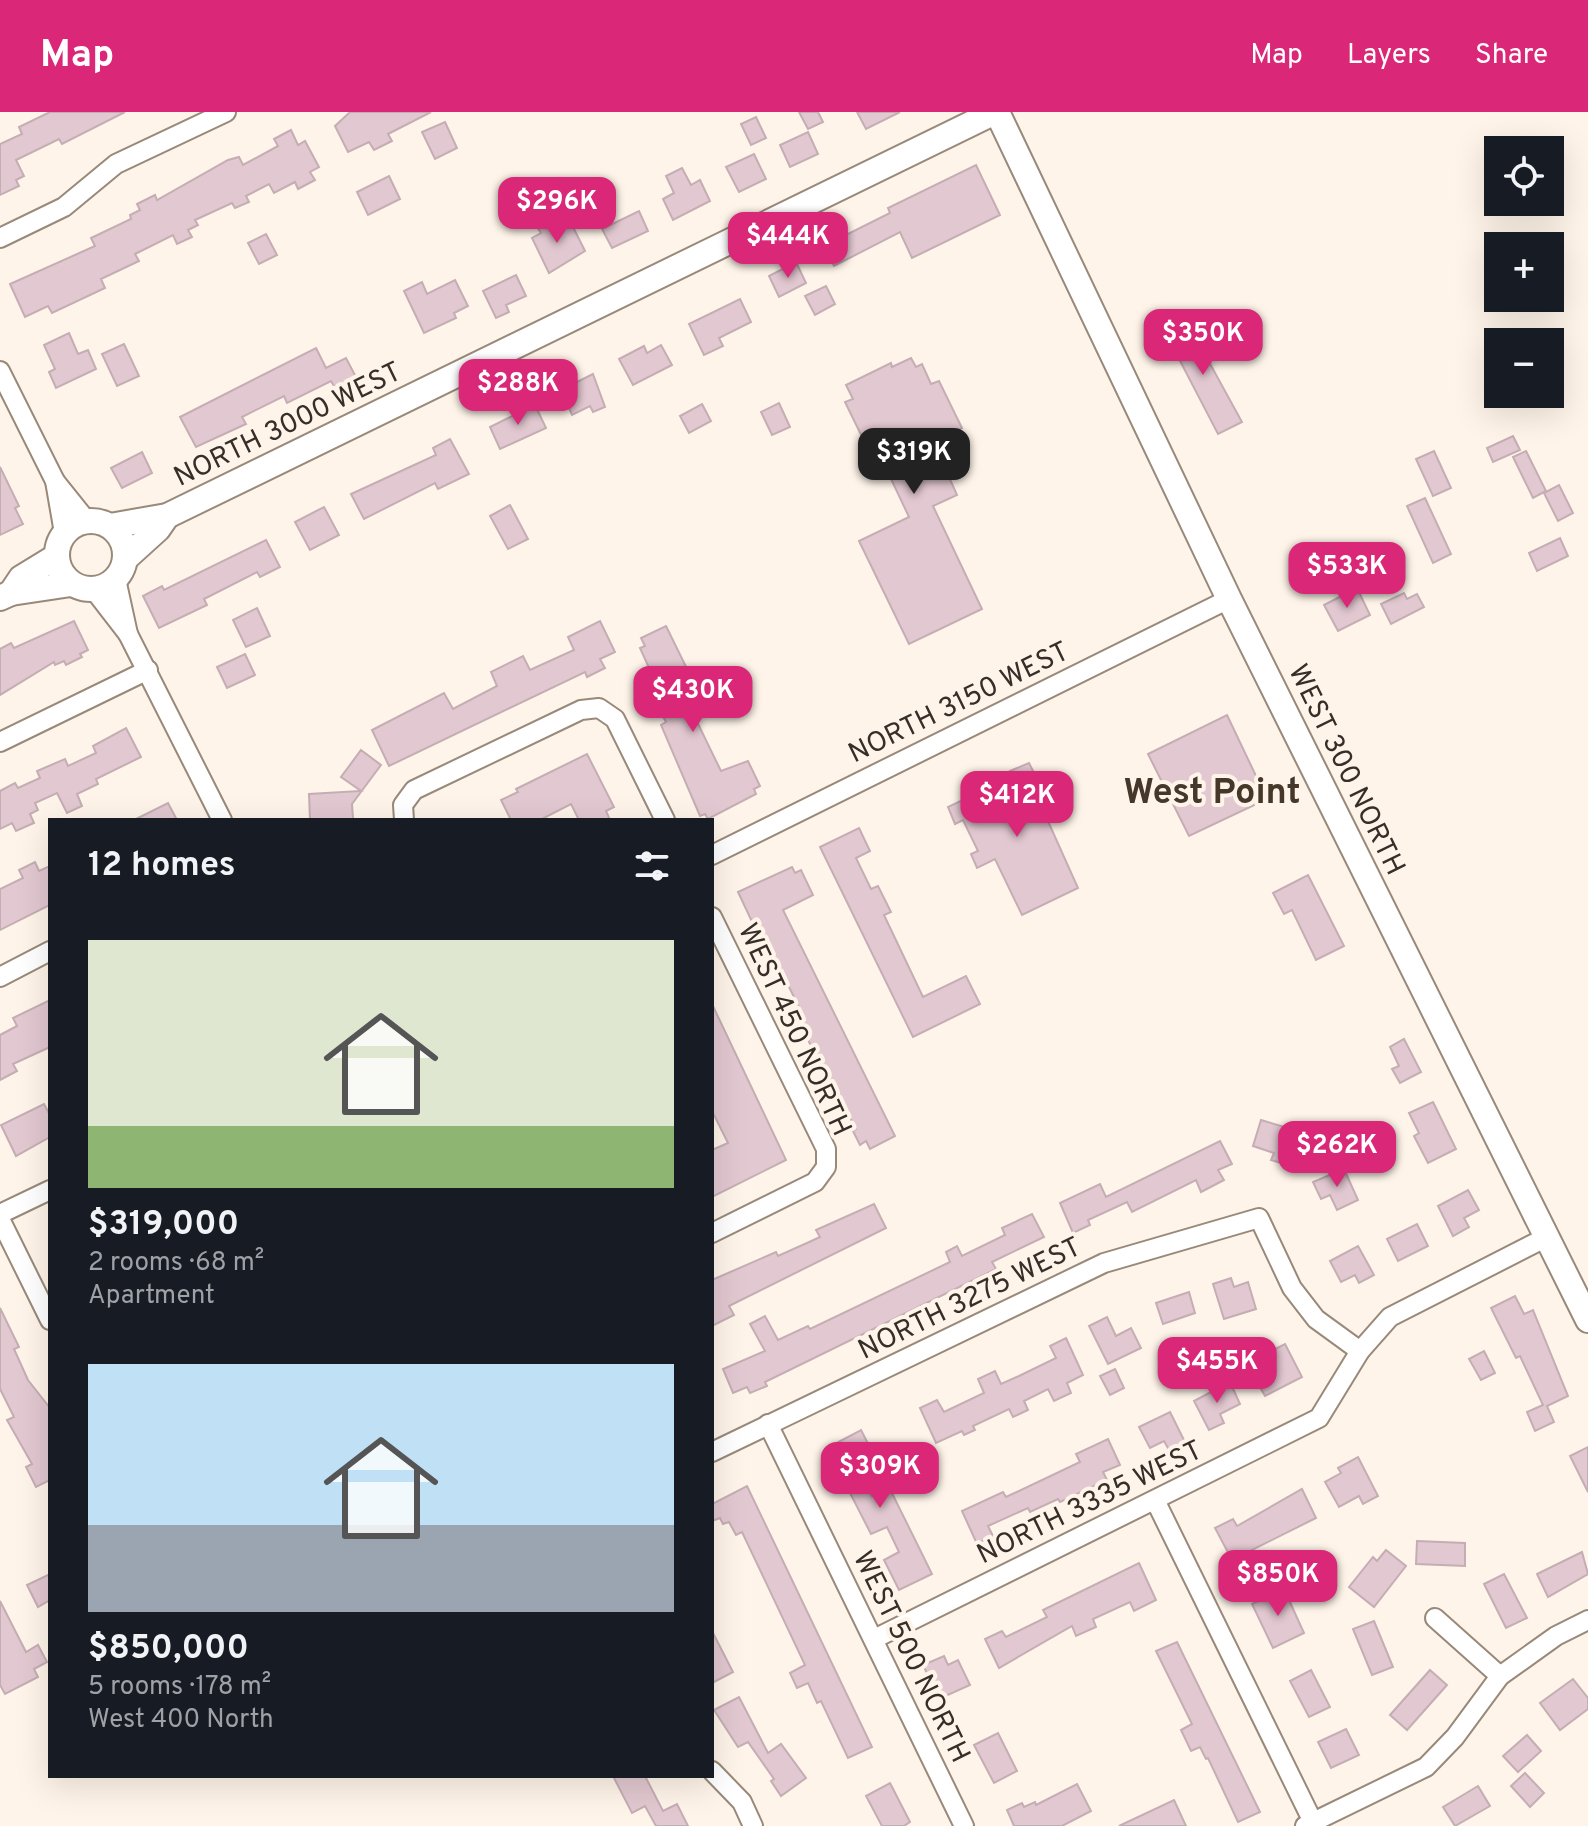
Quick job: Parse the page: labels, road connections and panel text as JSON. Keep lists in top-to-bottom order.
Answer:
{
  "streets": {
    "main road": ["NORTH 3000 WEST", "WEST 300 NORTH"],
    "street": [
      "NORTH 3150 WEST",
      "WEST 450 NORTH",
      "NORTH 3275 WEST",
      "NORTH 3335 WEST",
      "WEST 500 NORTH"
    ]
  },
  "crossings": [
    ["NORTH 3000 WEST", "WEST 300 NORTH"],
    ["NORTH 3150 WEST", "WEST 300 NORTH"],
    ["WEST 300 NORTH", "NORTH 3335 WEST"],
    ["NORTH 3275 WEST", "NORTH 3335 WEST"],
    ["NORTH 3275 WEST", "WEST 500 NORTH"],
    ["NORTH 3335 WEST", "WEST 500 NORTH"]
  ],
  "districts": ["West Point"],
  "page": {
    "header": "Map",
    "nav": ["Map", "Layers", "Share"],
    "map_buttons": ["+", "−"],
    "price": [
      "$296K",
      "$444K",
      "$350K",
      "$288K",
      "$319K",
      "$533K",
      "$430K",
      "$412K",
      "$262K",
      "$455K",
      "$309K",
      "$850K"
    ],
    "heading": "12 homes",
    "list": [
      {
        "name": "$319,000",
        "note": "2 rooms · 68 m² · Apartment"
      },
      {
        "name": "$850,000",
        "note": "5 rooms · 178 m² · West 400 North"
      }
    ]
  }
}
